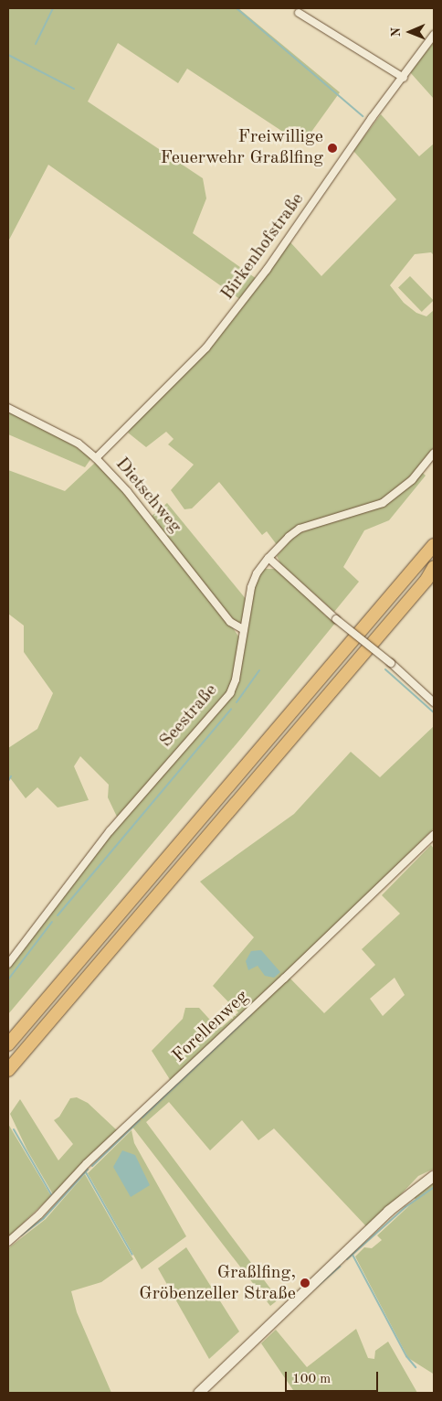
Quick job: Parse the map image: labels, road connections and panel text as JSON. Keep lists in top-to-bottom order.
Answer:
{
  "streets": {
    "street": [
      "Birkenhofstraße",
      "Dietschweg",
      "Seestraße",
      "Forellenweg"
    ]
  },
  "crossings": [
    ["Birkenhofstraße", "Dietschweg"],
    ["Dietschweg", "Seestraße"]
  ],
  "places": ["Freiwillige Feuerwehr Graßlfing", "Graßlfing, Gröbenzeller Straße"],
  "scale_bar": "100 m",
  "north": "left"
}
